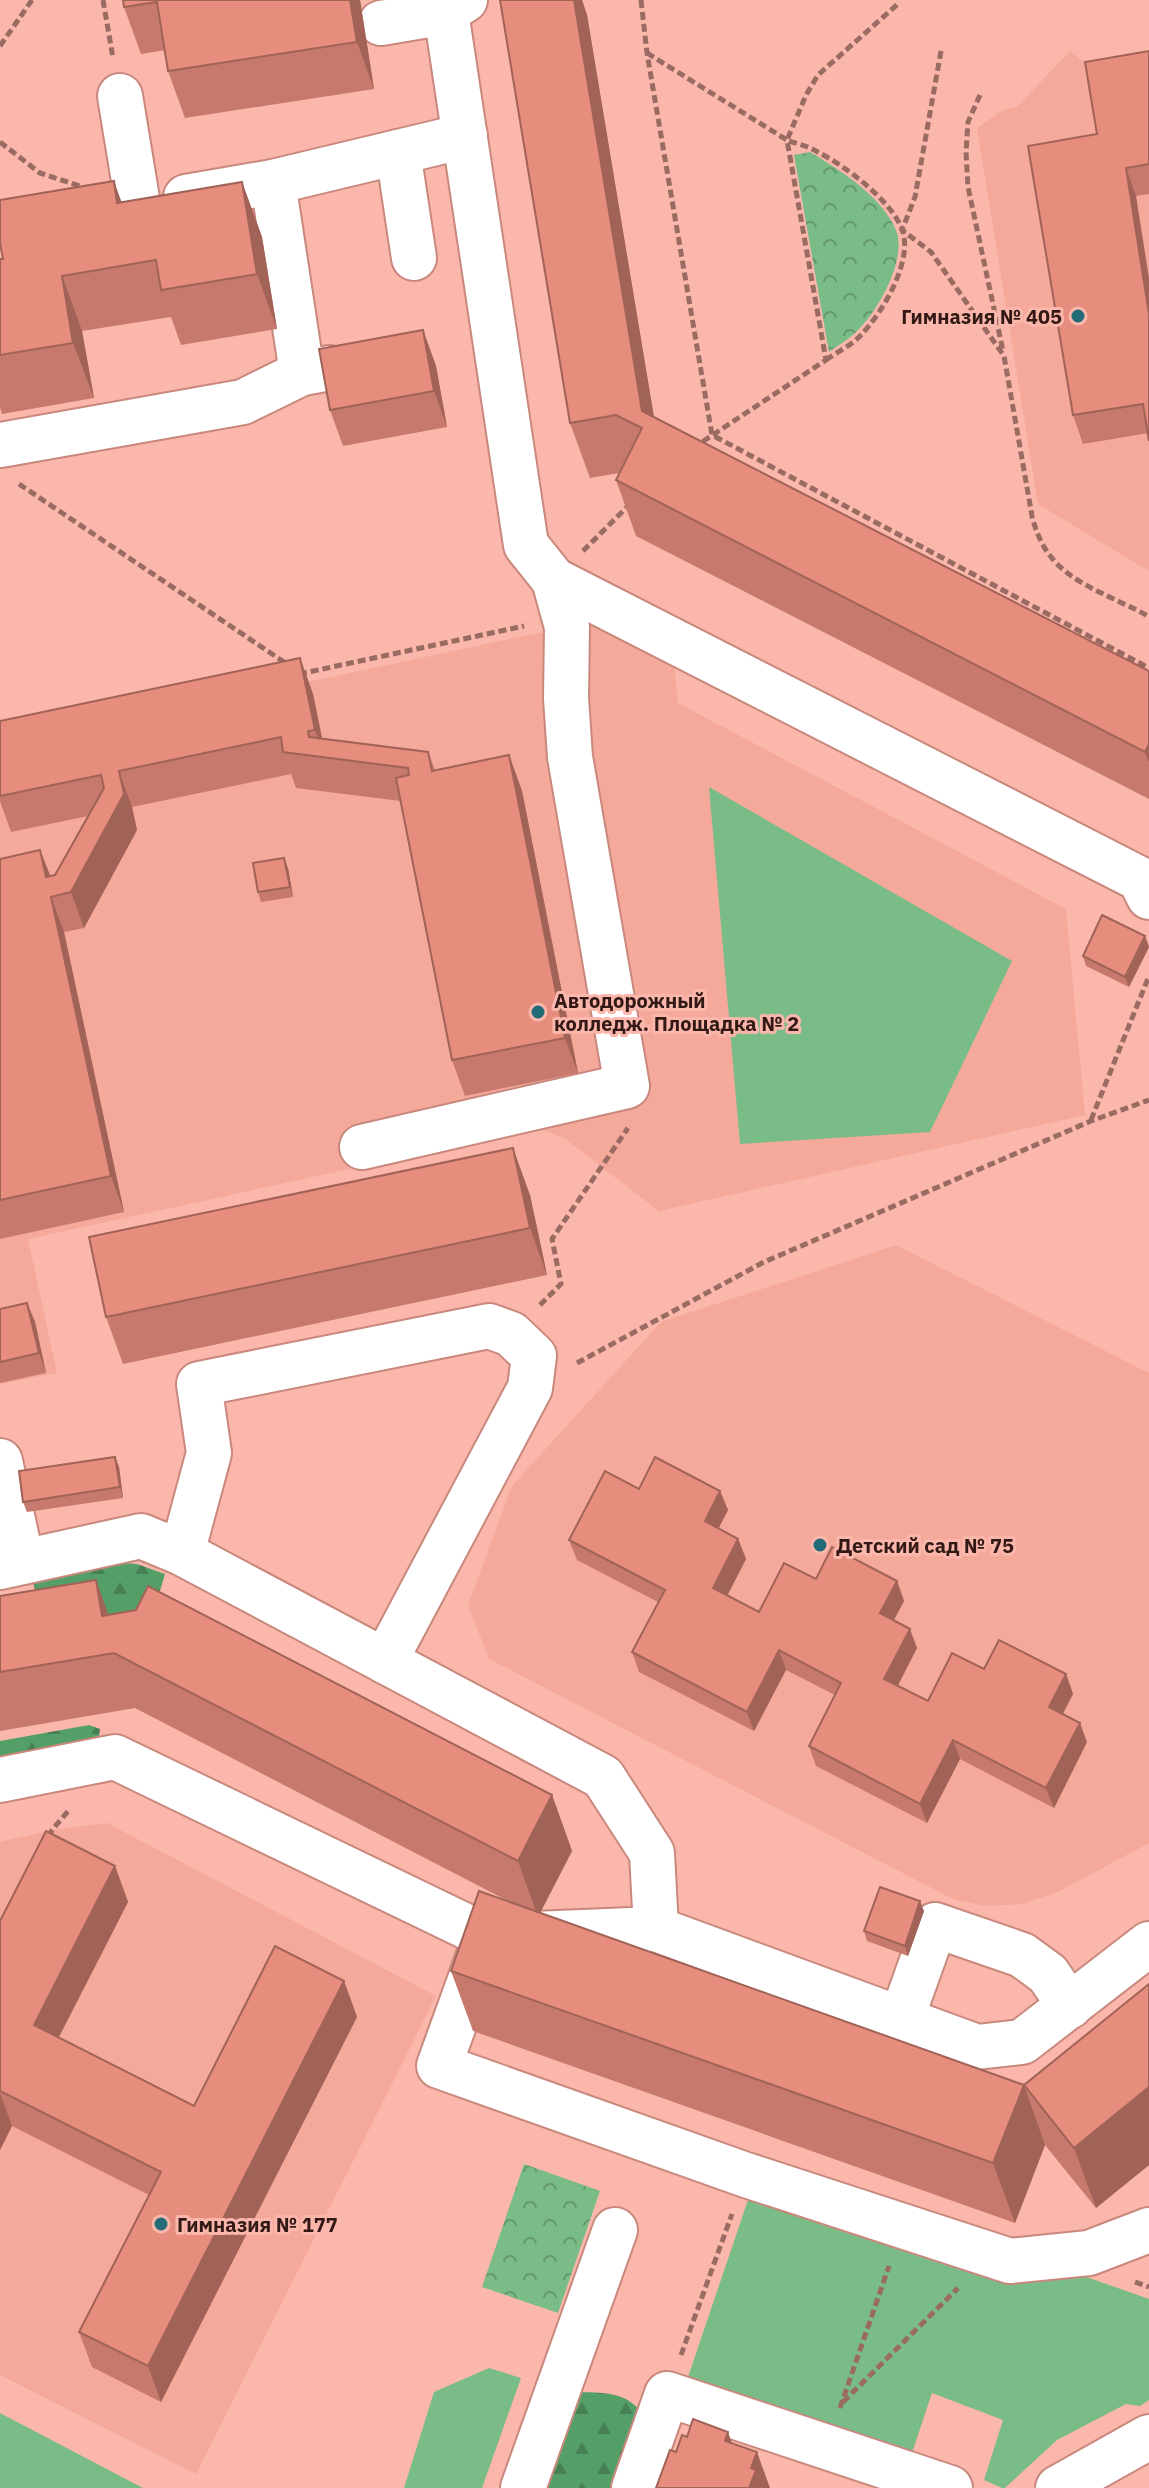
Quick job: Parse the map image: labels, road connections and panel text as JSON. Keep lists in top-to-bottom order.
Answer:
{
  "places": [
    "Гимназия № 405",
    "Автодорожный колледж. Площадка № 2",
    "Детский сад № 75",
    "Гимназия № 177"
  ]
}
